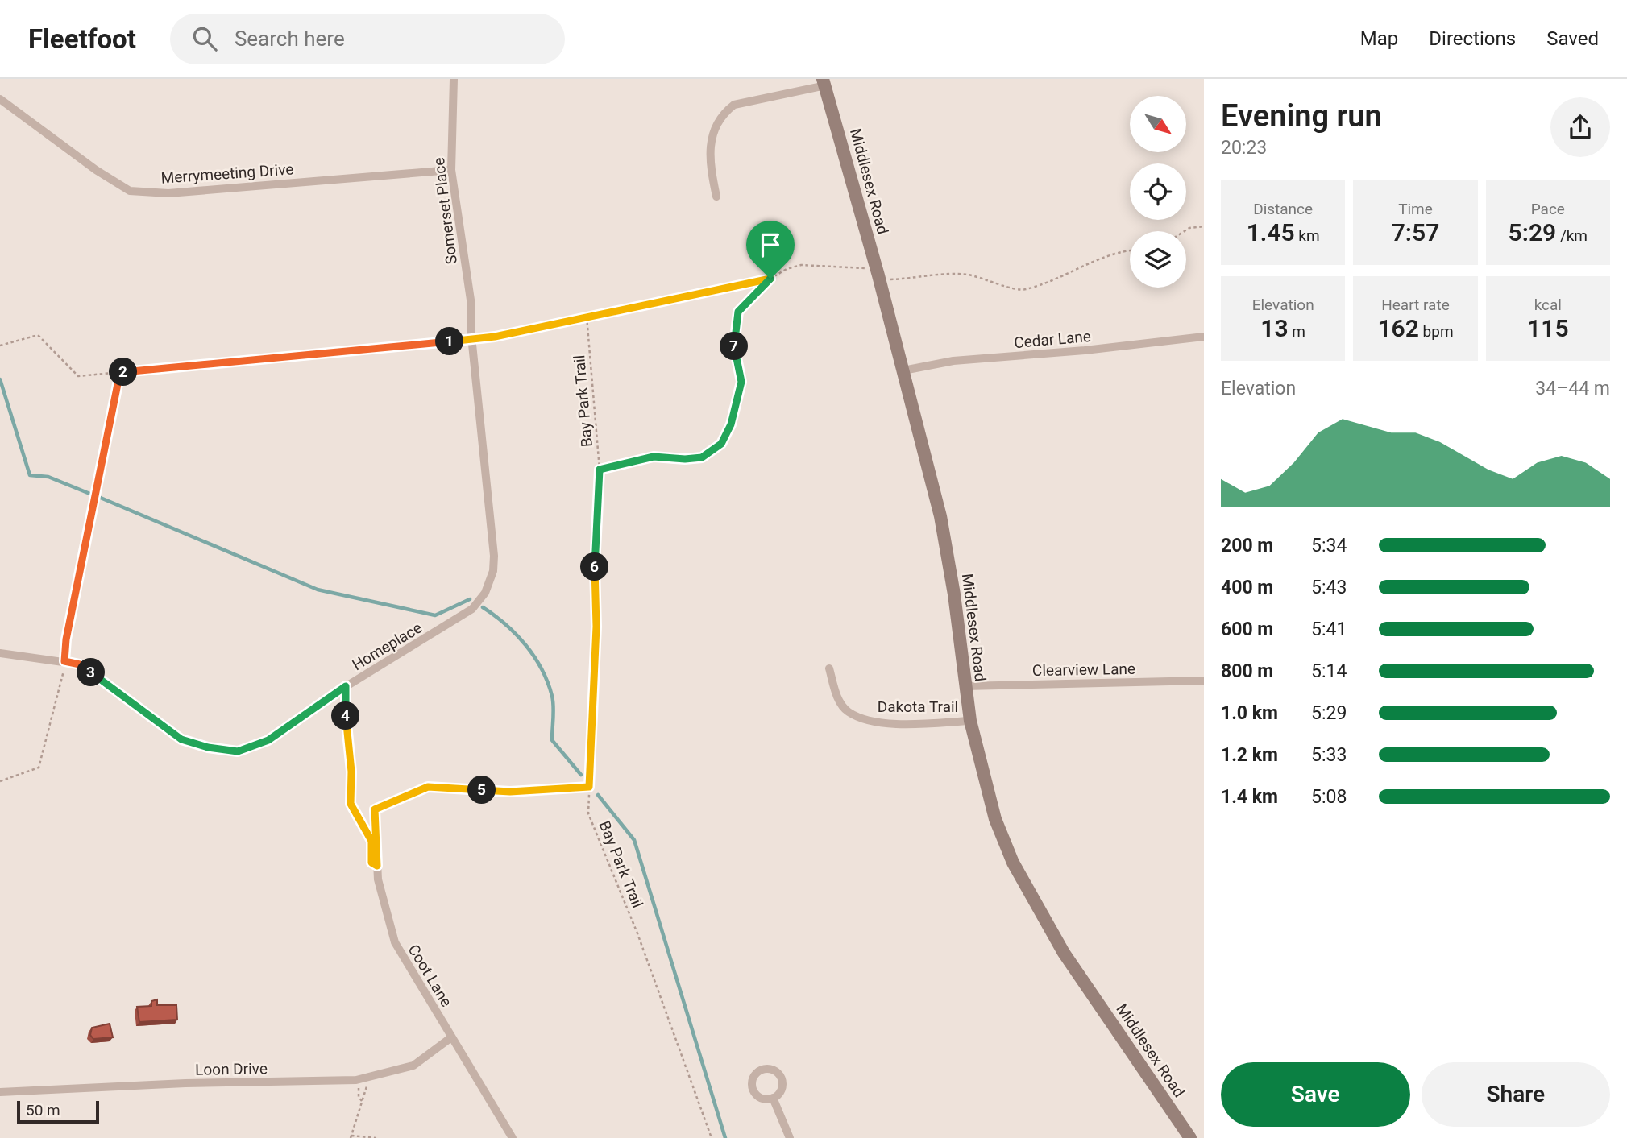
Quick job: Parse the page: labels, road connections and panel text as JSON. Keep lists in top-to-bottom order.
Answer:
{
  "streets": {
    "main road": ["Middlesex Road"],
    "street": [
      "Merrymeeting Drive",
      "Somerset Place",
      "Cedar Lane",
      "Homeplace",
      "Clearview Lane",
      "Dakota Trail",
      "Coot Lane",
      "Loon Drive"
    ],
    "path": ["Bay Park Trail"]
  },
  "crossings": [
    ["Merrymeeting Drive", "Somerset Place"],
    ["Middlesex Road", "Cedar Lane"],
    ["Middlesex Road", "Clearview Lane"],
    ["Middlesex Road", "Dakota Trail"],
    ["Somerset Place", "Homeplace"],
    ["Coot Lane", "Loon Drive"]
  ],
  "scale_bar": "50 m",
  "north": "bottom right",
  "page": {
    "header": "Fleetfoot",
    "search": "Search here",
    "nav": ["Map", "Directions", "Saved"],
    "heading": ["Evening run", "20:23"],
    "stats": [
      ["Distance", "1.45 km"],
      ["Time", "7:57"],
      ["Pace", "5:29 /km"],
      ["Elevation", "13 m"],
      ["Heart rate", "162 bpm"],
      ["kcal", "115"]
    ],
    "pins": [
      "1",
      "7",
      "2",
      "6",
      "3",
      "4",
      "5"
    ],
    "chart": ["Elevation", "34–44 m"],
    "list": [
      {
        "name": "200 m",
        "note": "5:34"
      },
      {
        "name": "400 m",
        "note": "5:43"
      },
      {
        "name": "600 m",
        "note": "5:41"
      },
      {
        "name": "800 m",
        "note": "5:14"
      },
      {
        "name": "1.0 km",
        "note": "5:29"
      },
      {
        "name": "1.2 km",
        "note": "5:33"
      },
      {
        "name": "1.4 km",
        "note": "5:08"
      }
    ],
    "buttons": ["Save", "Share"],
    "scale": "50 m"
  }
}
